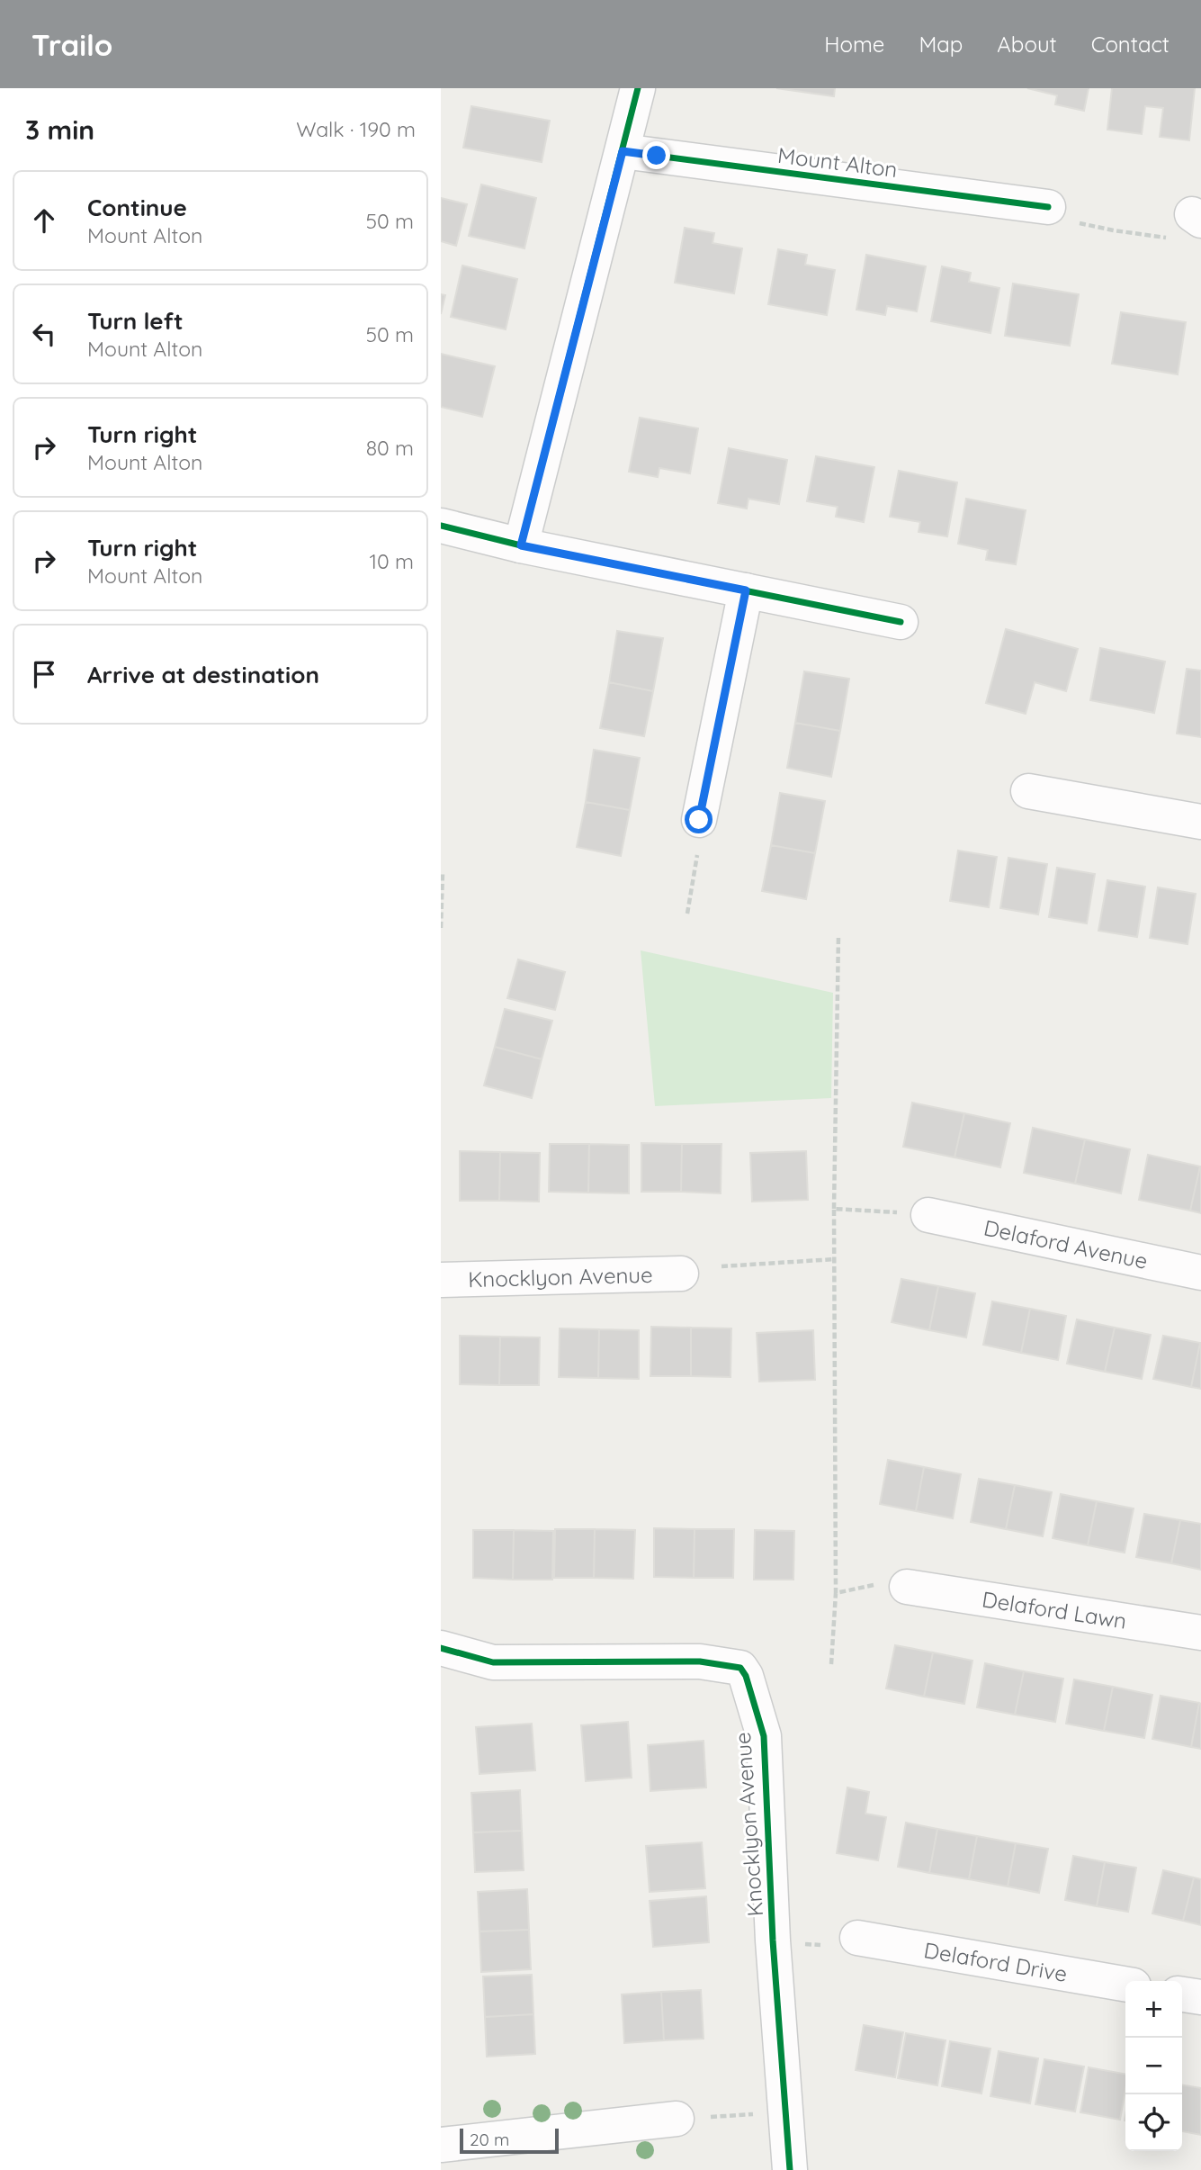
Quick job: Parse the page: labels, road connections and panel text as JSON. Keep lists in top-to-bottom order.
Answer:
{
  "streets": {
    "street": [
      "Mount Alton",
      "Delaford Avenue",
      "Knocklyon Avenue",
      "Delaford Lawn",
      "Delaford Drive"
    ]
  },
  "scale_bar": "20 m",
  "page": {
    "header": "Trailo",
    "nav": [
      "Home",
      "Map",
      "About",
      "Contact"
    ],
    "heading": ["3 min", "Walk · 190 m"],
    "list": [
      ["Continue", "Mount Alton", "50 m"],
      ["Turn left", "Mount Alton", "50 m"],
      ["Turn right", "Mount Alton", "80 m"],
      ["Turn right", "Mount Alton", "10 m"],
      "Arrive at destination"
    ],
    "map_buttons": ["+", "−"],
    "scale": "20 m"
  }
}
